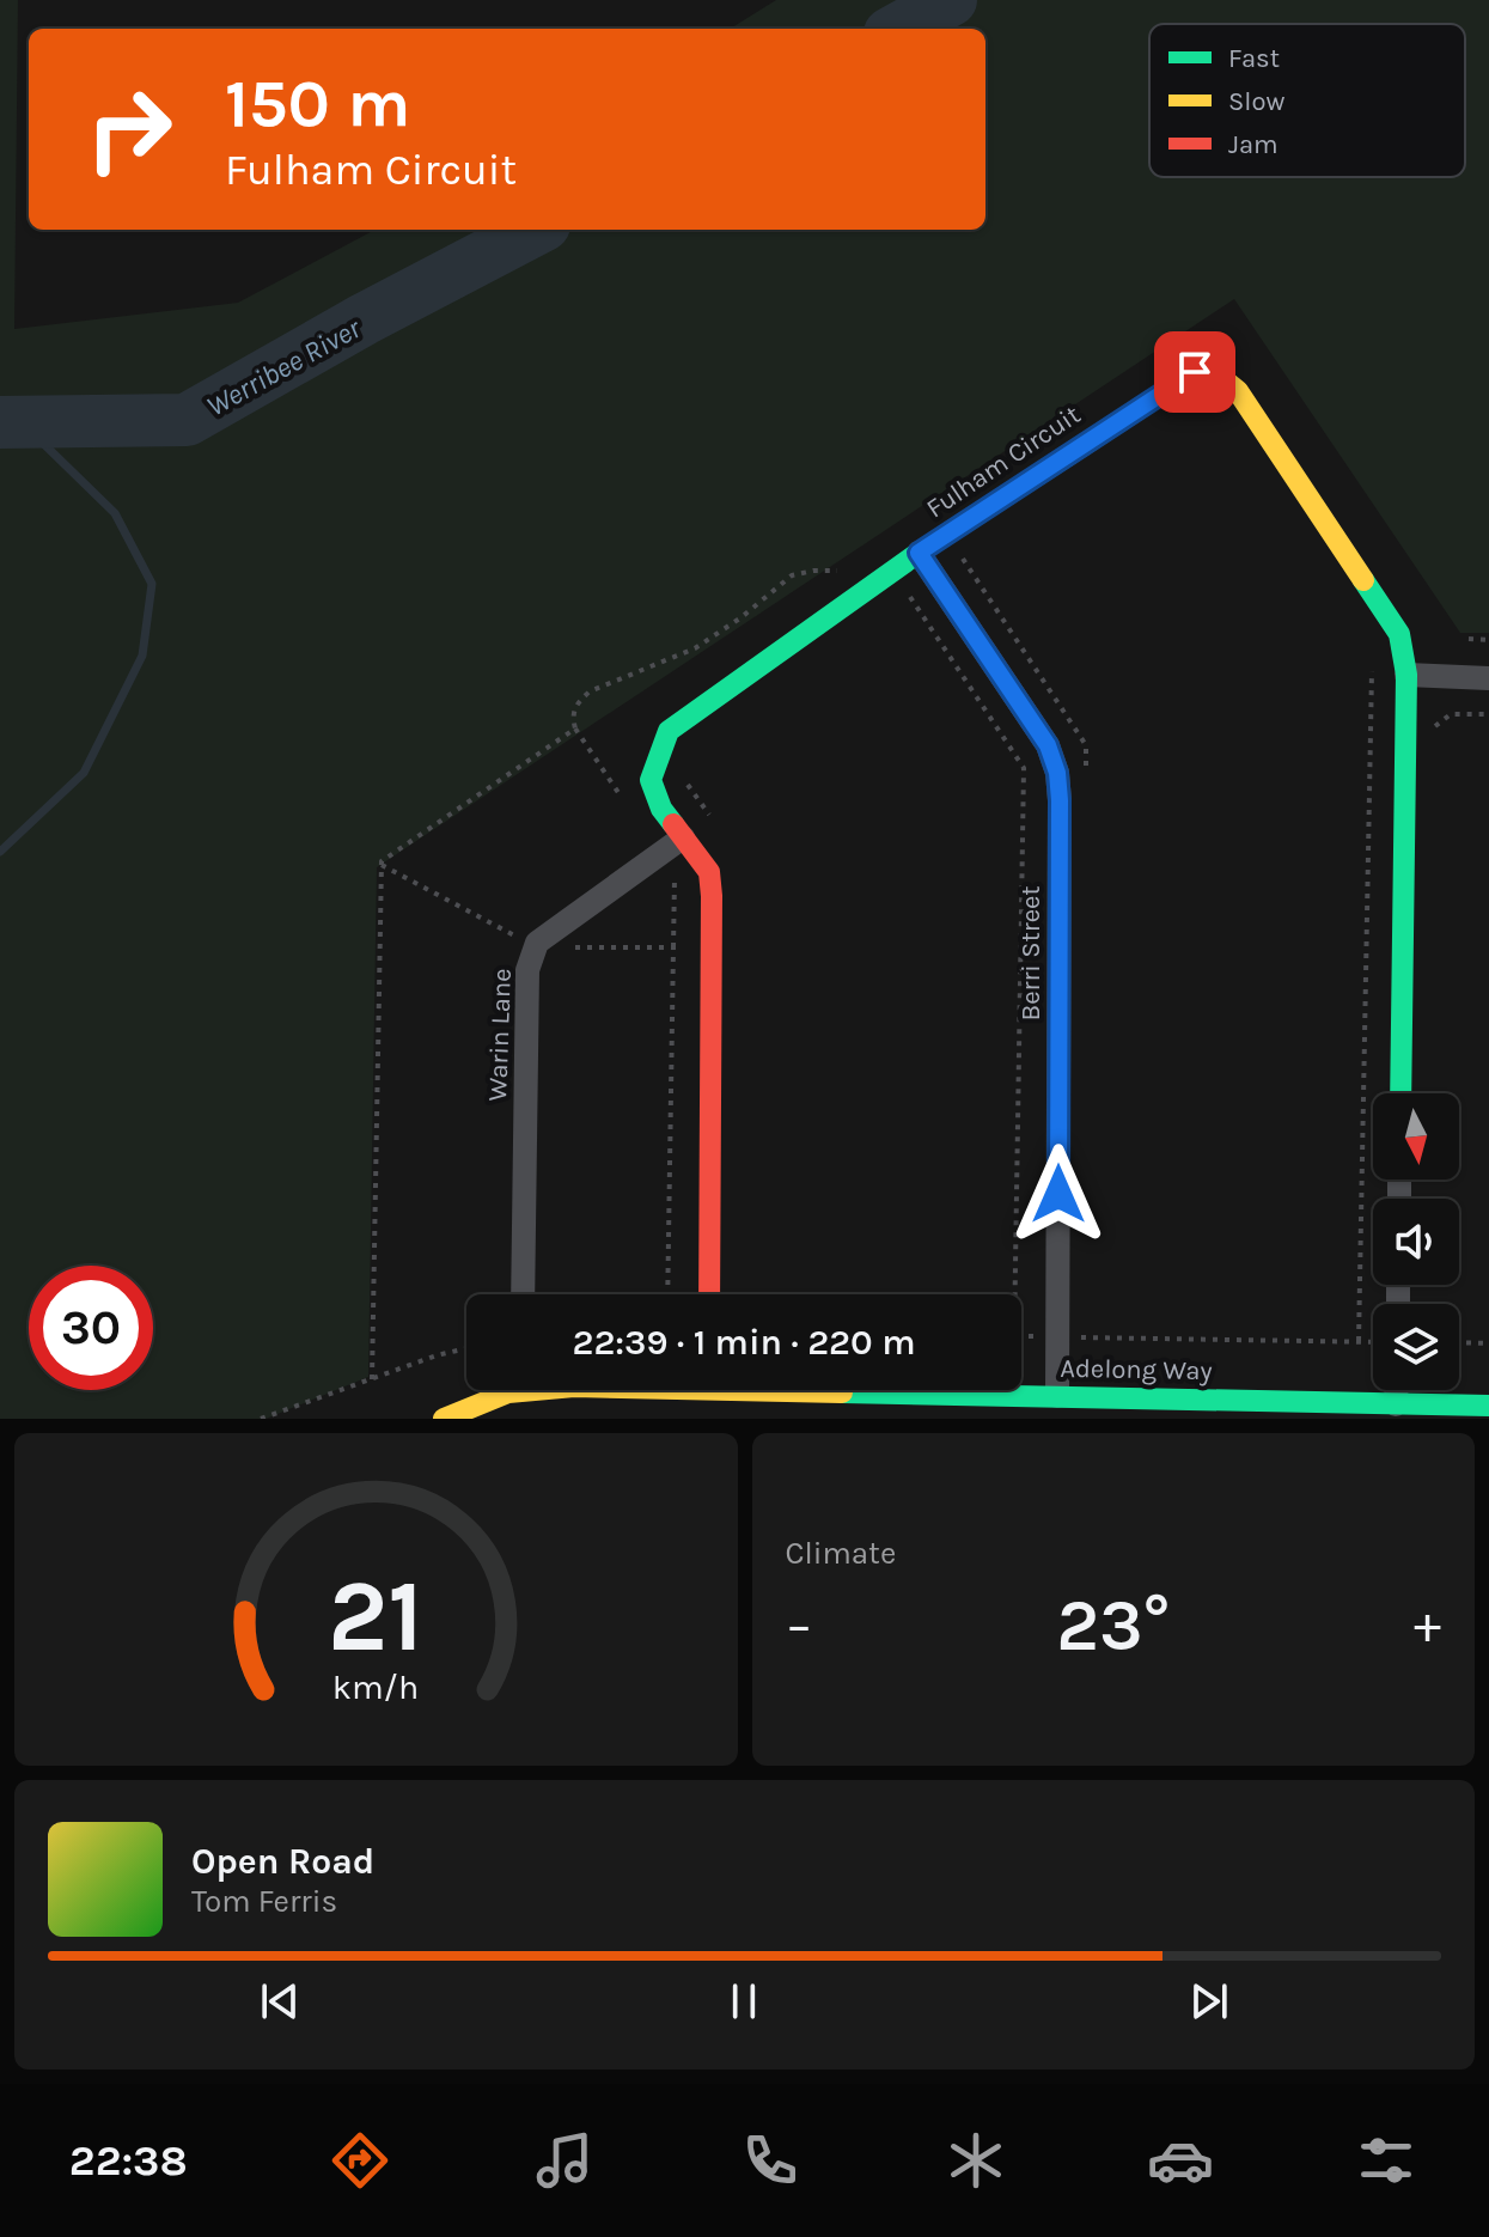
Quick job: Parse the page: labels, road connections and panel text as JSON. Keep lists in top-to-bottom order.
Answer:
{
  "streets": {
    "street": [
      "Fulham Circuit",
      "Berri Street",
      "Warin Lane",
      "Adelong Way"
    ]
  },
  "crossings": [
    ["Fulham Circuit", "Berri Street"],
    ["Fulham Circuit", "Warin Lane"],
    ["Berri Street", "Adelong Way"]
  ],
  "water": ["Werribee River"],
  "legend": ["Fast", "Slow", "Jam"],
  "north": "bottom",
  "page": {
    "turn": ["150 m", "Fulham Circuit"],
    "limit": "30",
    "trip": "22:39 · 1 min · 220 m",
    "tile": "Climate",
    "heat": ["−", "23°", "+"],
    "song": ["Open Road", "Tom Ferris"],
    "tabs": "22:38",
    "gauge": ["21", "km/h"]
  }
}
